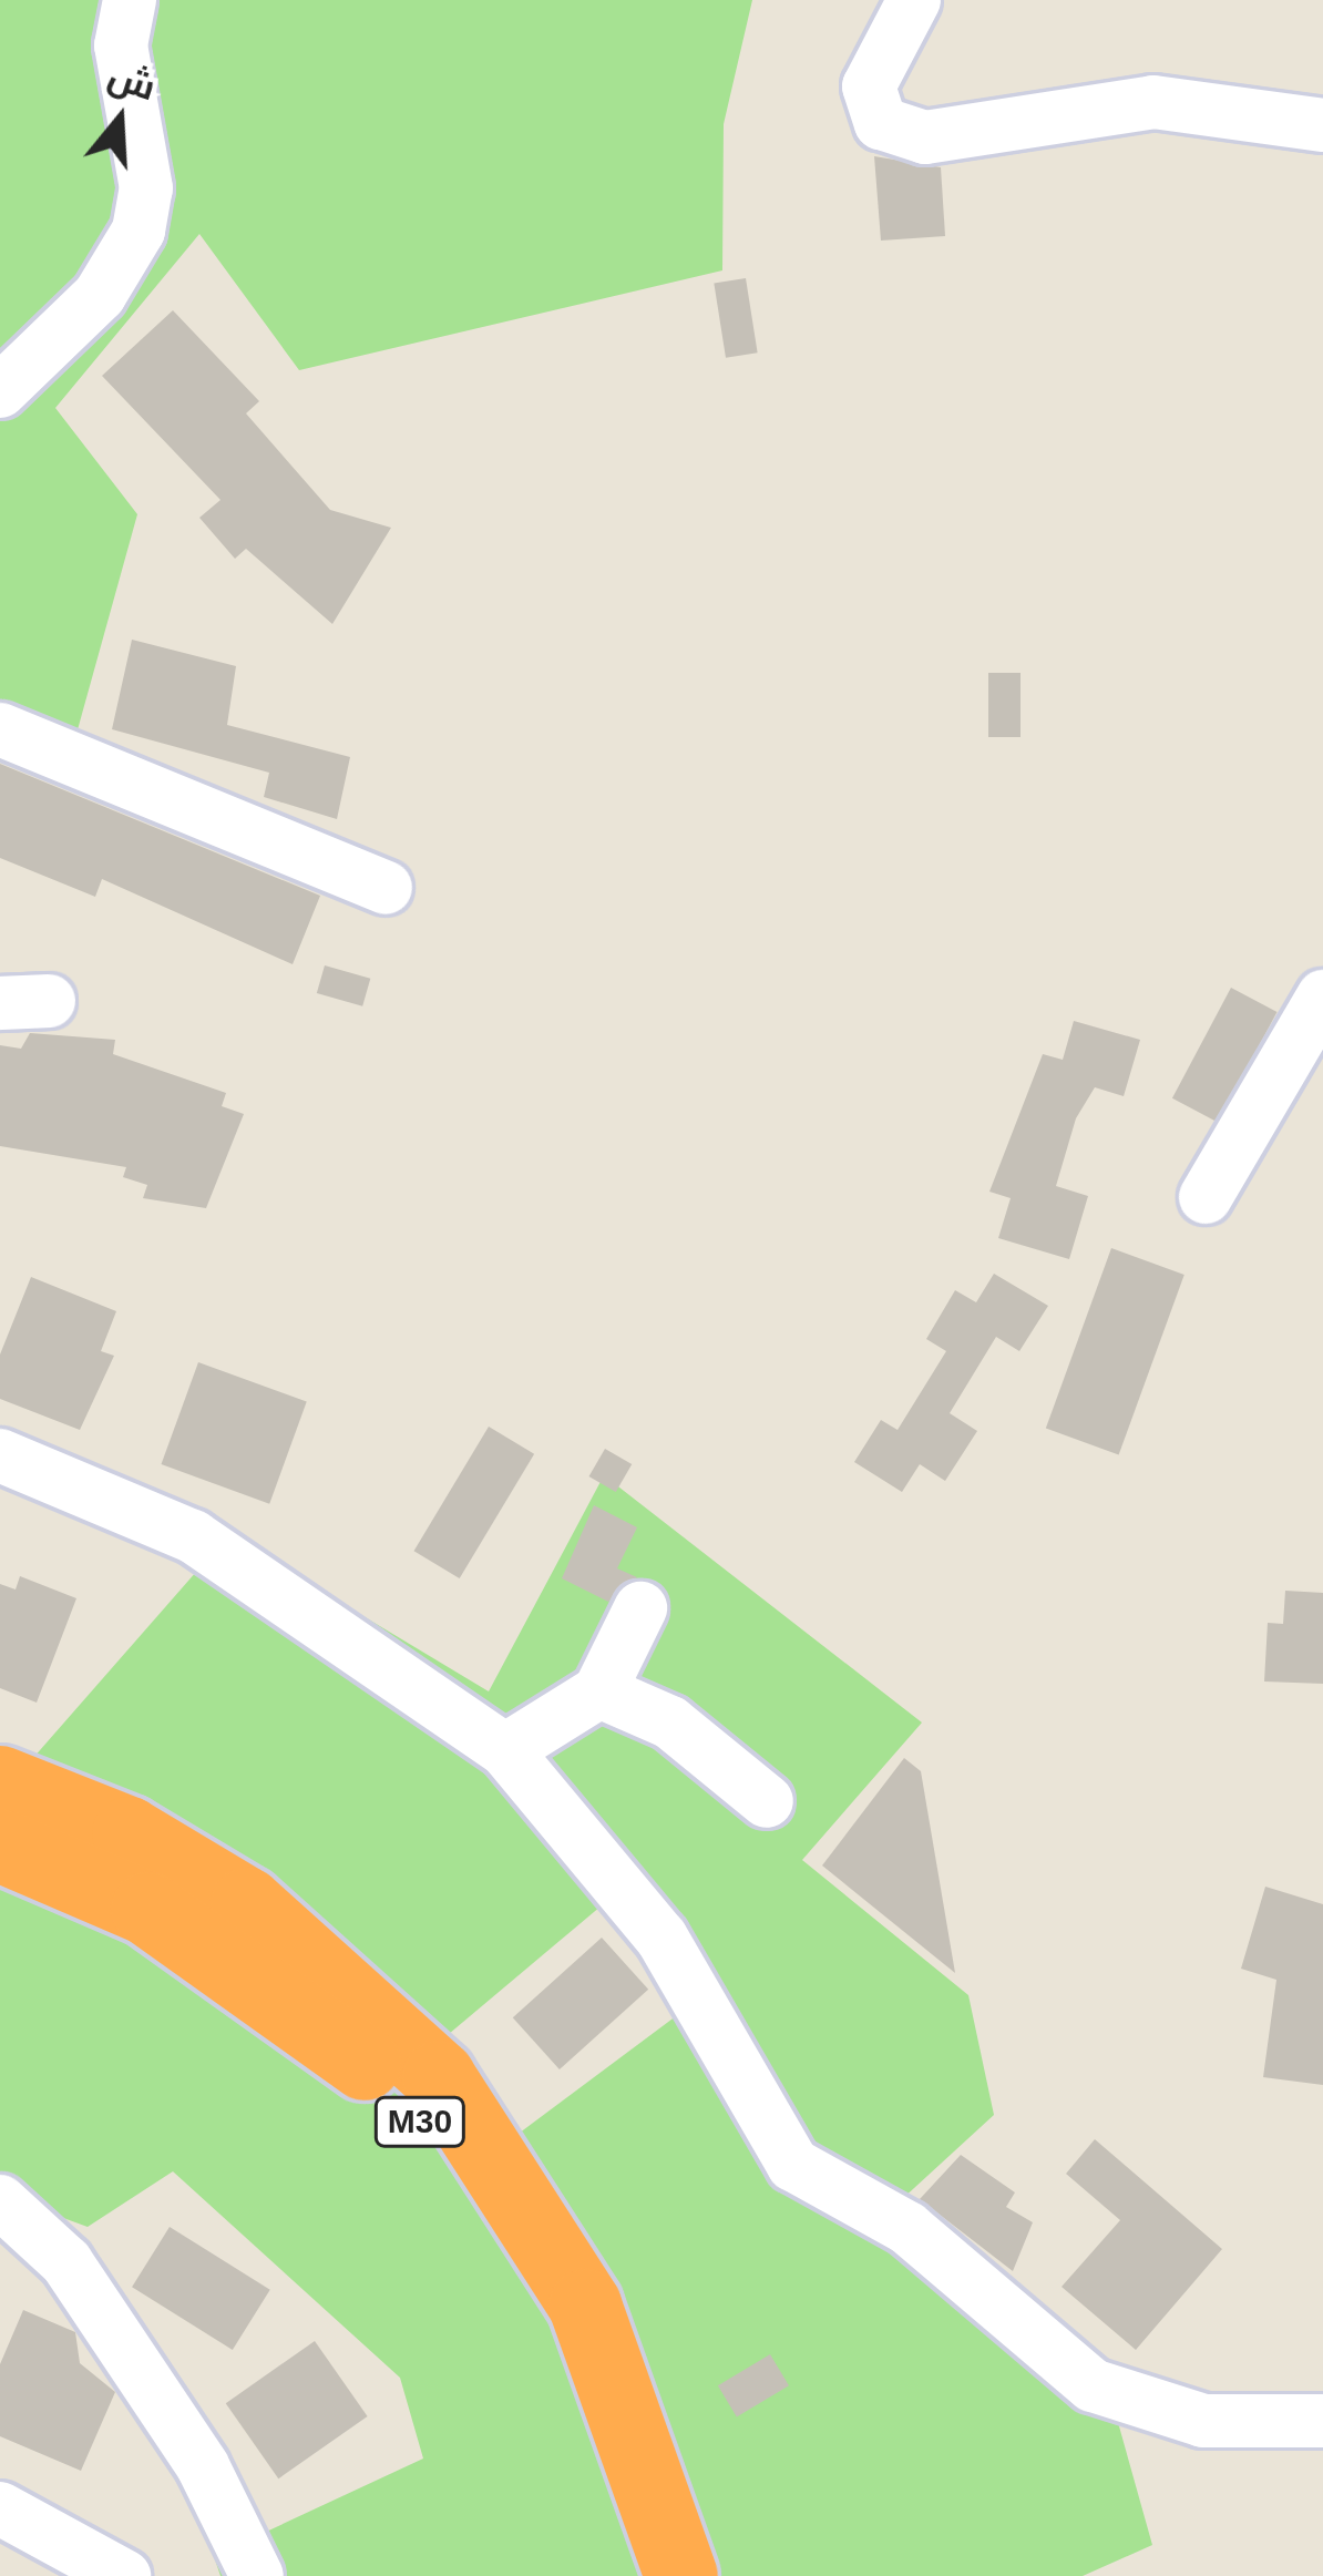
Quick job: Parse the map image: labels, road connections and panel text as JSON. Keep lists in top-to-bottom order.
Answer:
{
  "streets": {
    "highway": ["M30"]
  },
  "north": "top"
}
